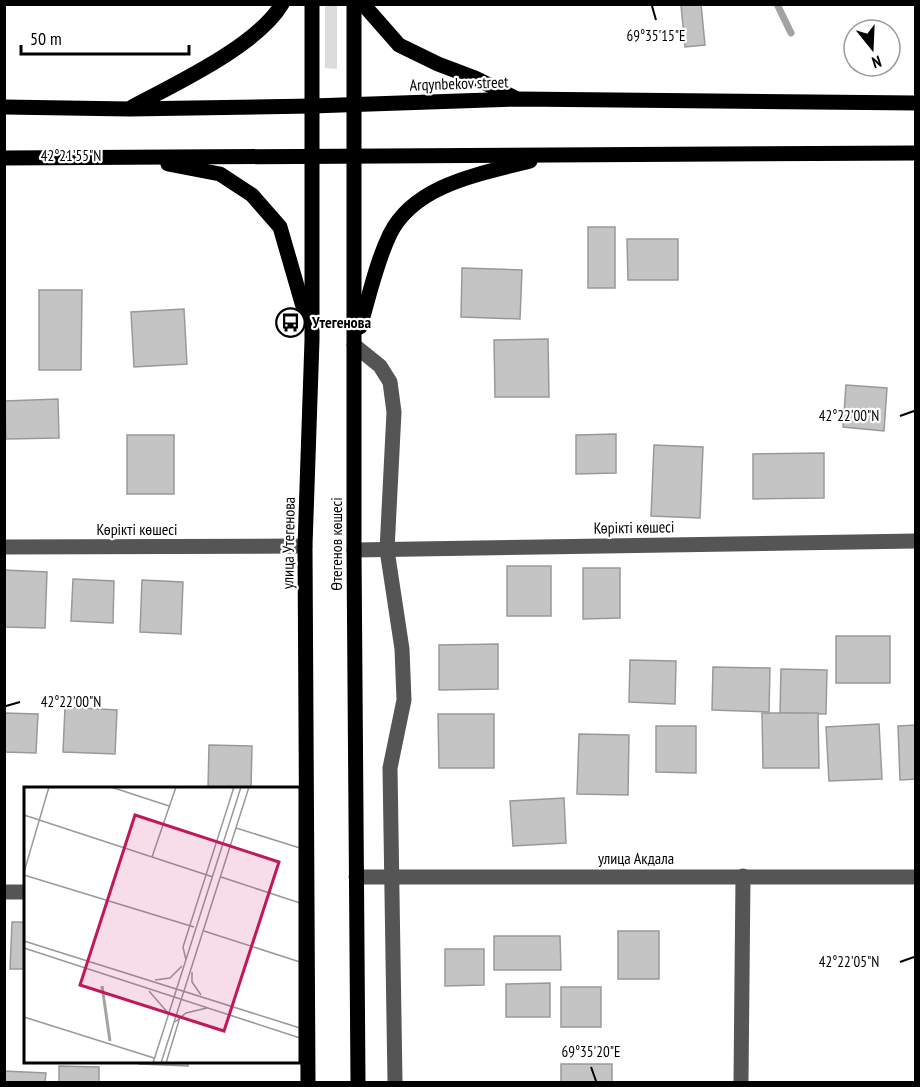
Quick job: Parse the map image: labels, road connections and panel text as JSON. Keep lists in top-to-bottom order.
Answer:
{
  "streets": {
    "main road": ["Arqynbekov street", "улица Утегенова", "Өтегенов көшесі"],
    "street": ["Көрікті көшесі", "улица Акдала"]
  },
  "crossings": [
    ["Arqynbekov street", "улица Утегенова"],
    ["Arqynbekov street", "Өтегенов көшесі"],
    ["Көрікті көшесі", "улица Утегенова"],
    ["Көрікті көшесі", "Өтегенов көшесі"],
    ["Өтегенов көшесі", "улица Акдала"]
  ],
  "places": {
    "bus stop": ["Утегенова"]
  },
  "scale_bar": "50 m",
  "north": "bottom",
  "coordinates": [
    "69°35'15\"E",
    "42°21'55\"N",
    "42°22'00\"N",
    "42°22'05\"N",
    "69°35'20\"E"
  ]
}
